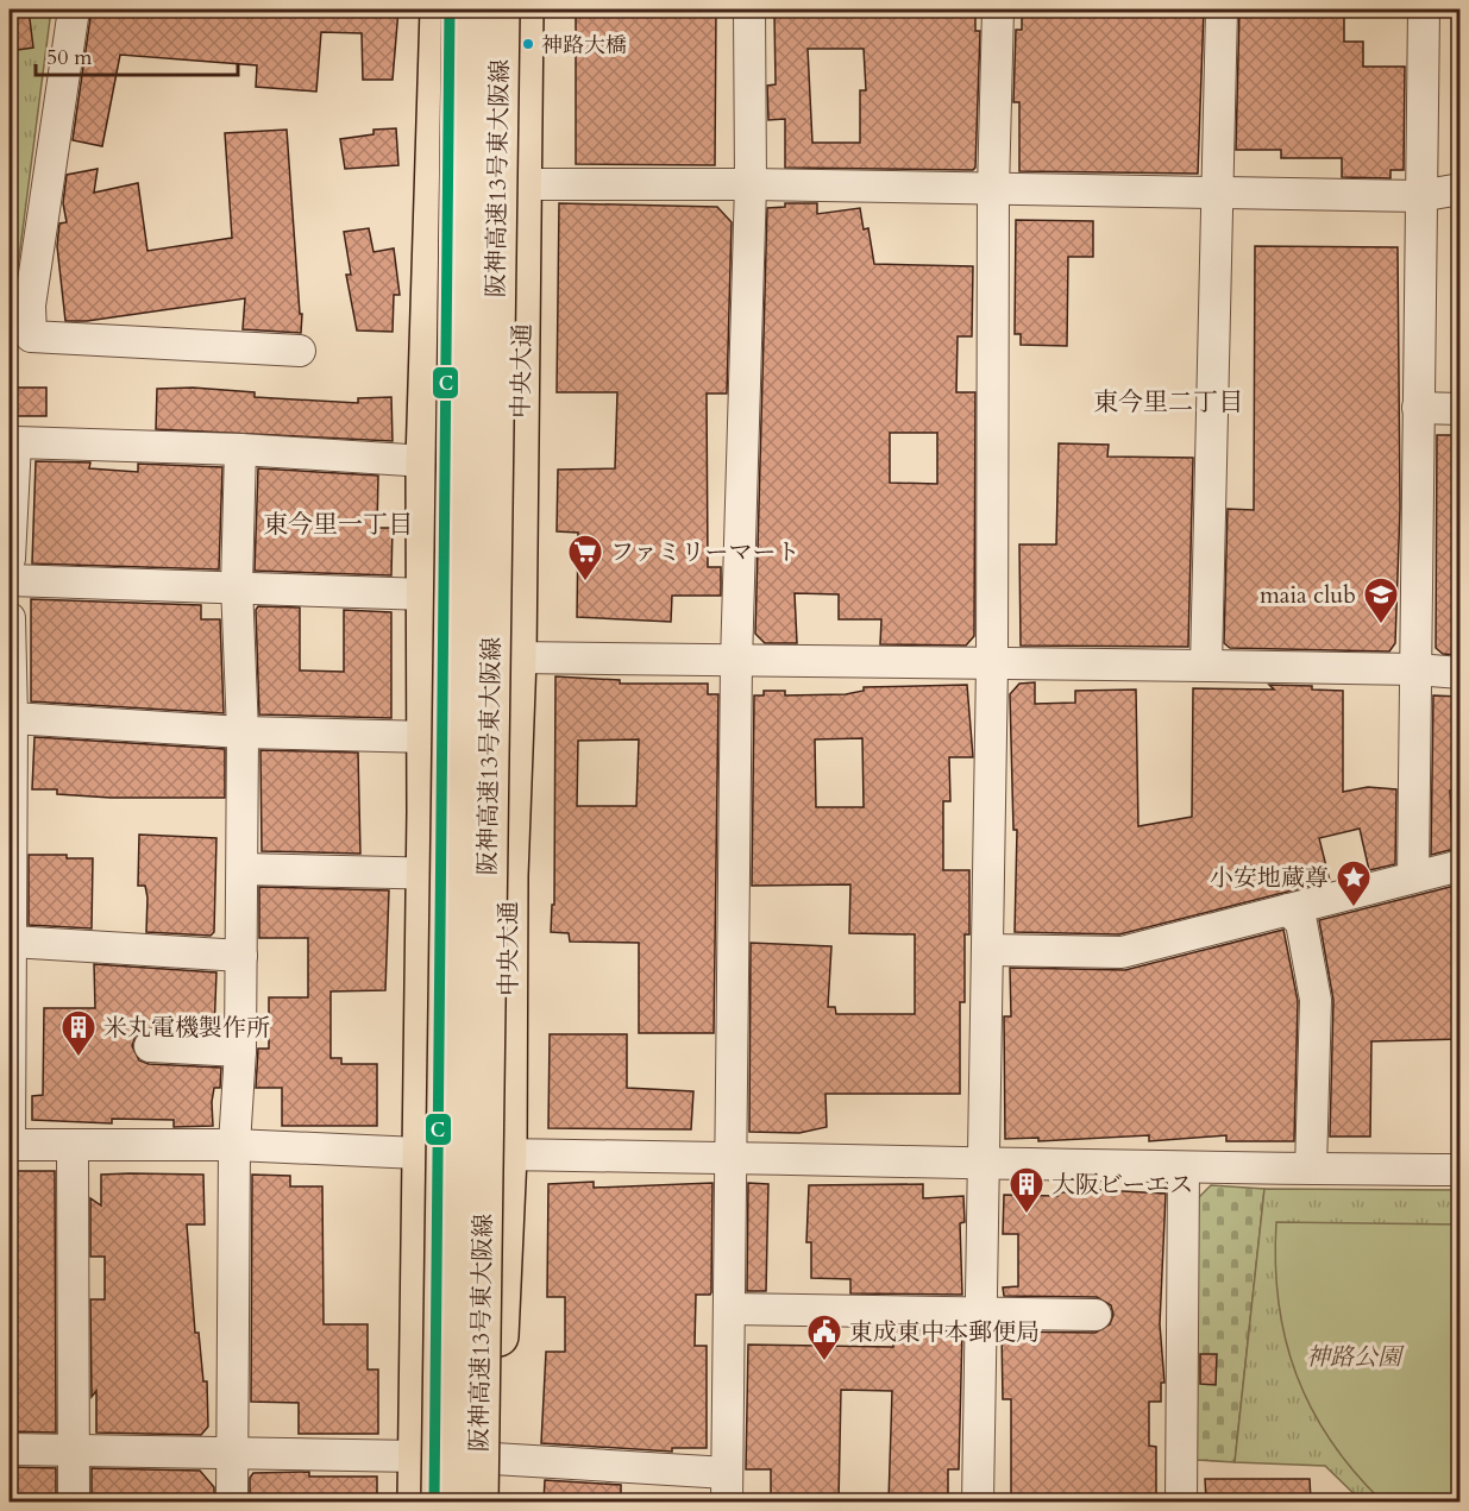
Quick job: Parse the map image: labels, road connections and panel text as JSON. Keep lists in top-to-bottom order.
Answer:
{
  "streets": {
    "main road": ["阪神高速13号東大阪線", "中央大通"]
  },
  "districts": ["東今里二丁目", "東今里一丁目"],
  "parks": ["神路公園"],
  "places": {
    "other": ["神路大橋"],
    "supermarket": ["ファミリーマート"],
    "school or university": ["maia club"],
    "place": ["小安地蔵尊"],
    "building": ["米丸電機製作所", "大阪ビーエス"],
    "public building": ["東成東中本郵便局"]
  },
  "lines": ["transit line C"],
  "scale_bar": "50 m"
}
